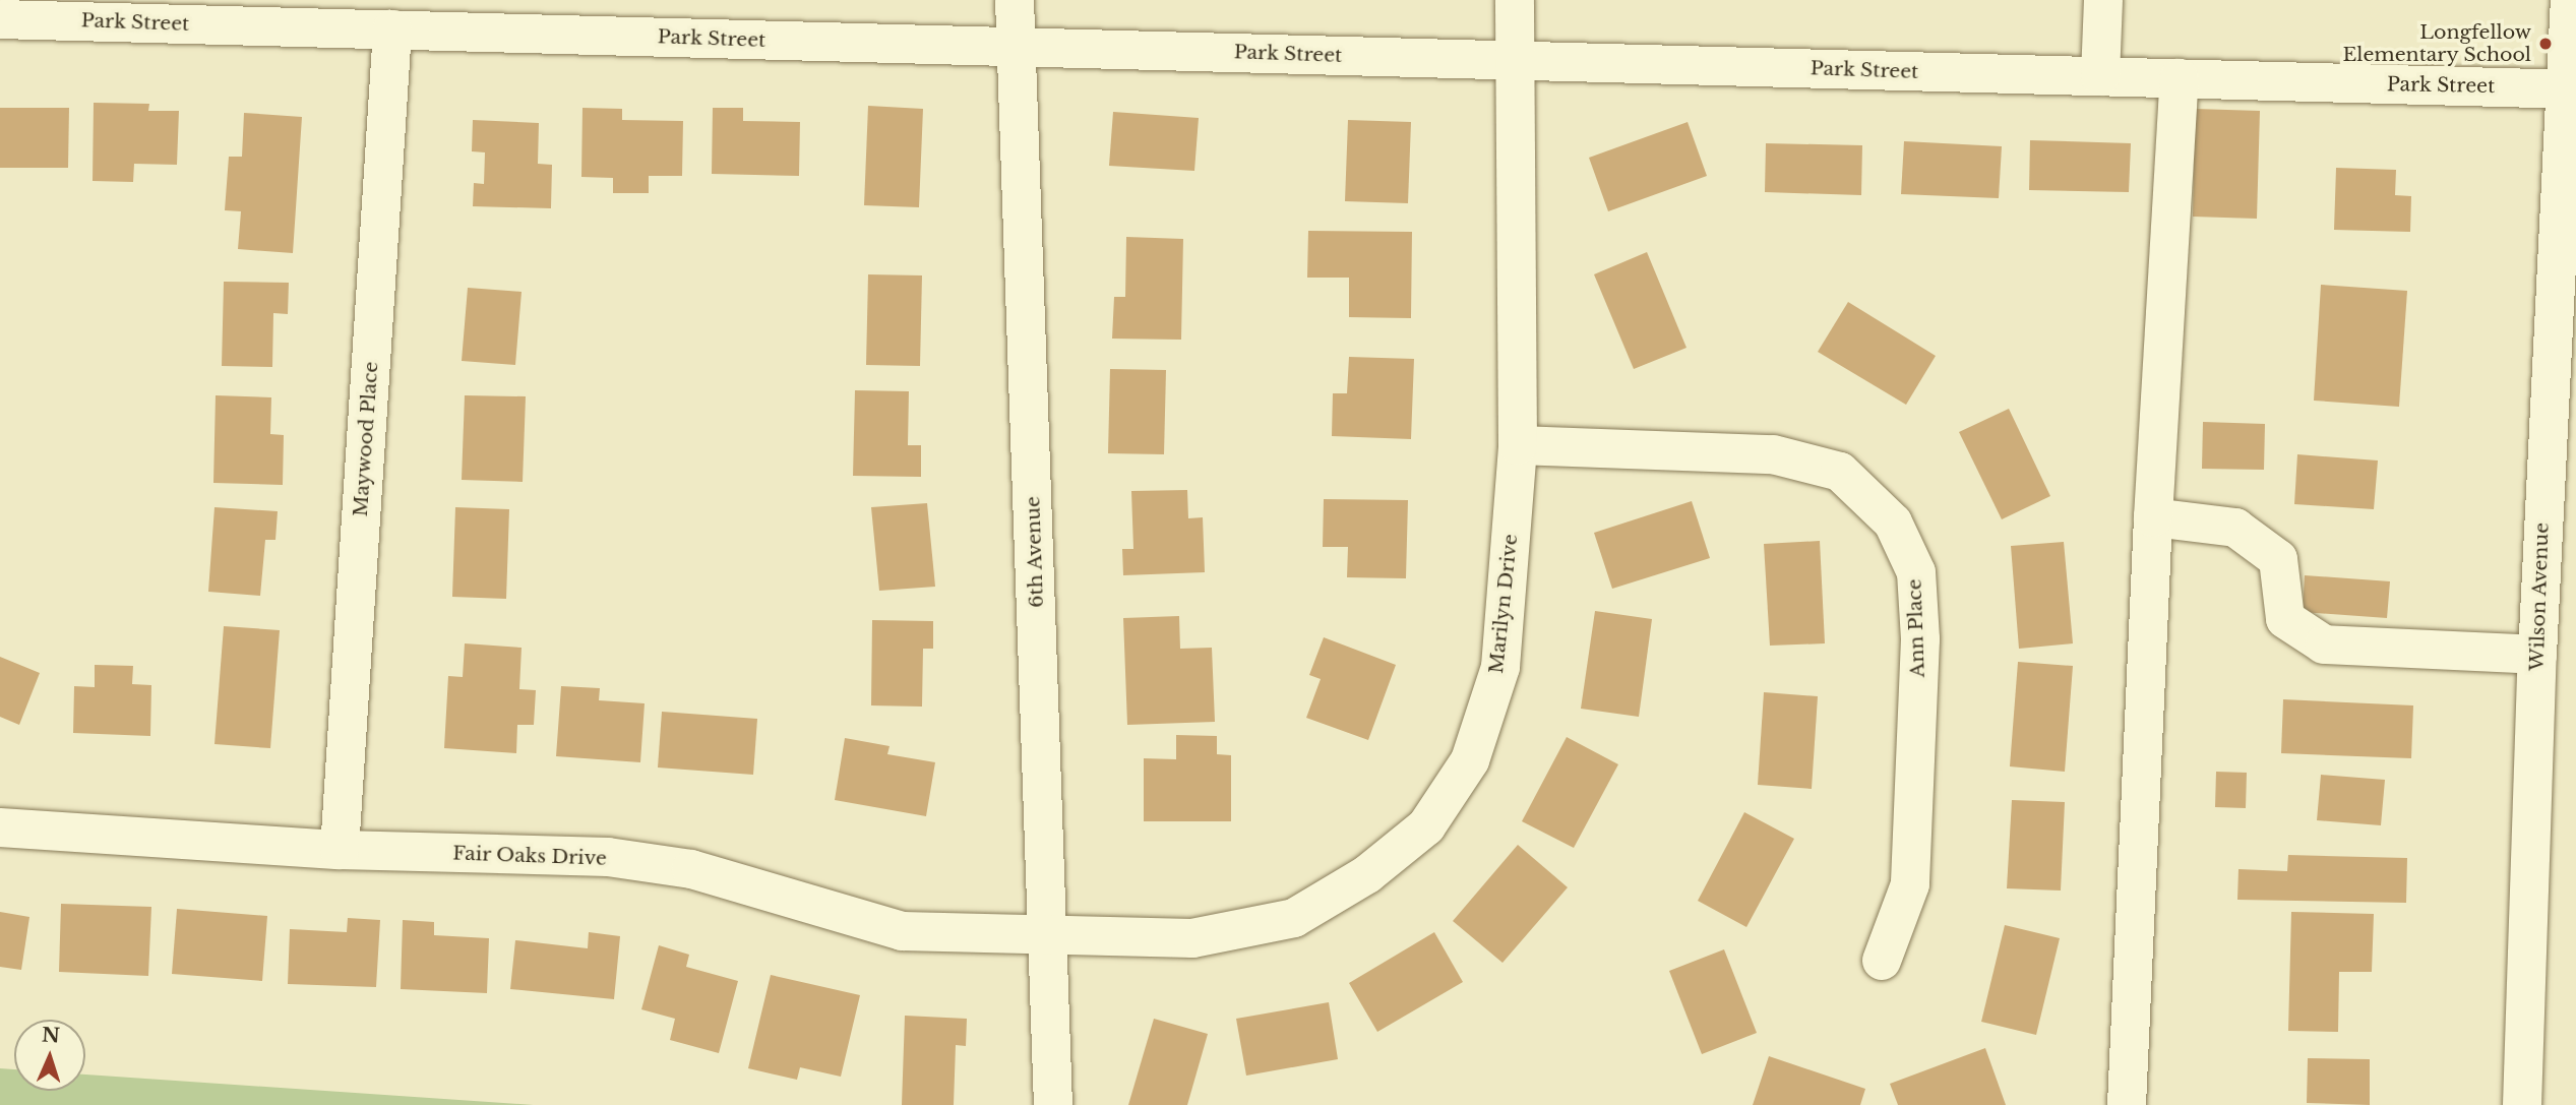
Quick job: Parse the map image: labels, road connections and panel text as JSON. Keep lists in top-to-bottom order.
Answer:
{
  "streets": {
    "street": [
      "Park Street",
      "Maywood Place",
      "6th Avenue",
      "Wilson Avenue",
      "Marilyn Drive",
      "Ann Place",
      "Fair Oaks Drive"
    ]
  },
  "crossings": [
    ["Park Street", "Maywood Place"],
    ["Park Street", "6th Avenue"],
    ["Park Street", "Wilson Avenue"],
    ["Park Street", "Marilyn Drive"],
    ["Maywood Place", "Fair Oaks Drive"],
    ["6th Avenue", "Marilyn Drive"],
    ["6th Avenue", "Fair Oaks Drive"],
    ["Marilyn Drive", "Ann Place"],
    ["Marilyn Drive", "Fair Oaks Drive"]
  ],
  "places": ["Longfellow Elementary School"],
  "north": "top"
}
